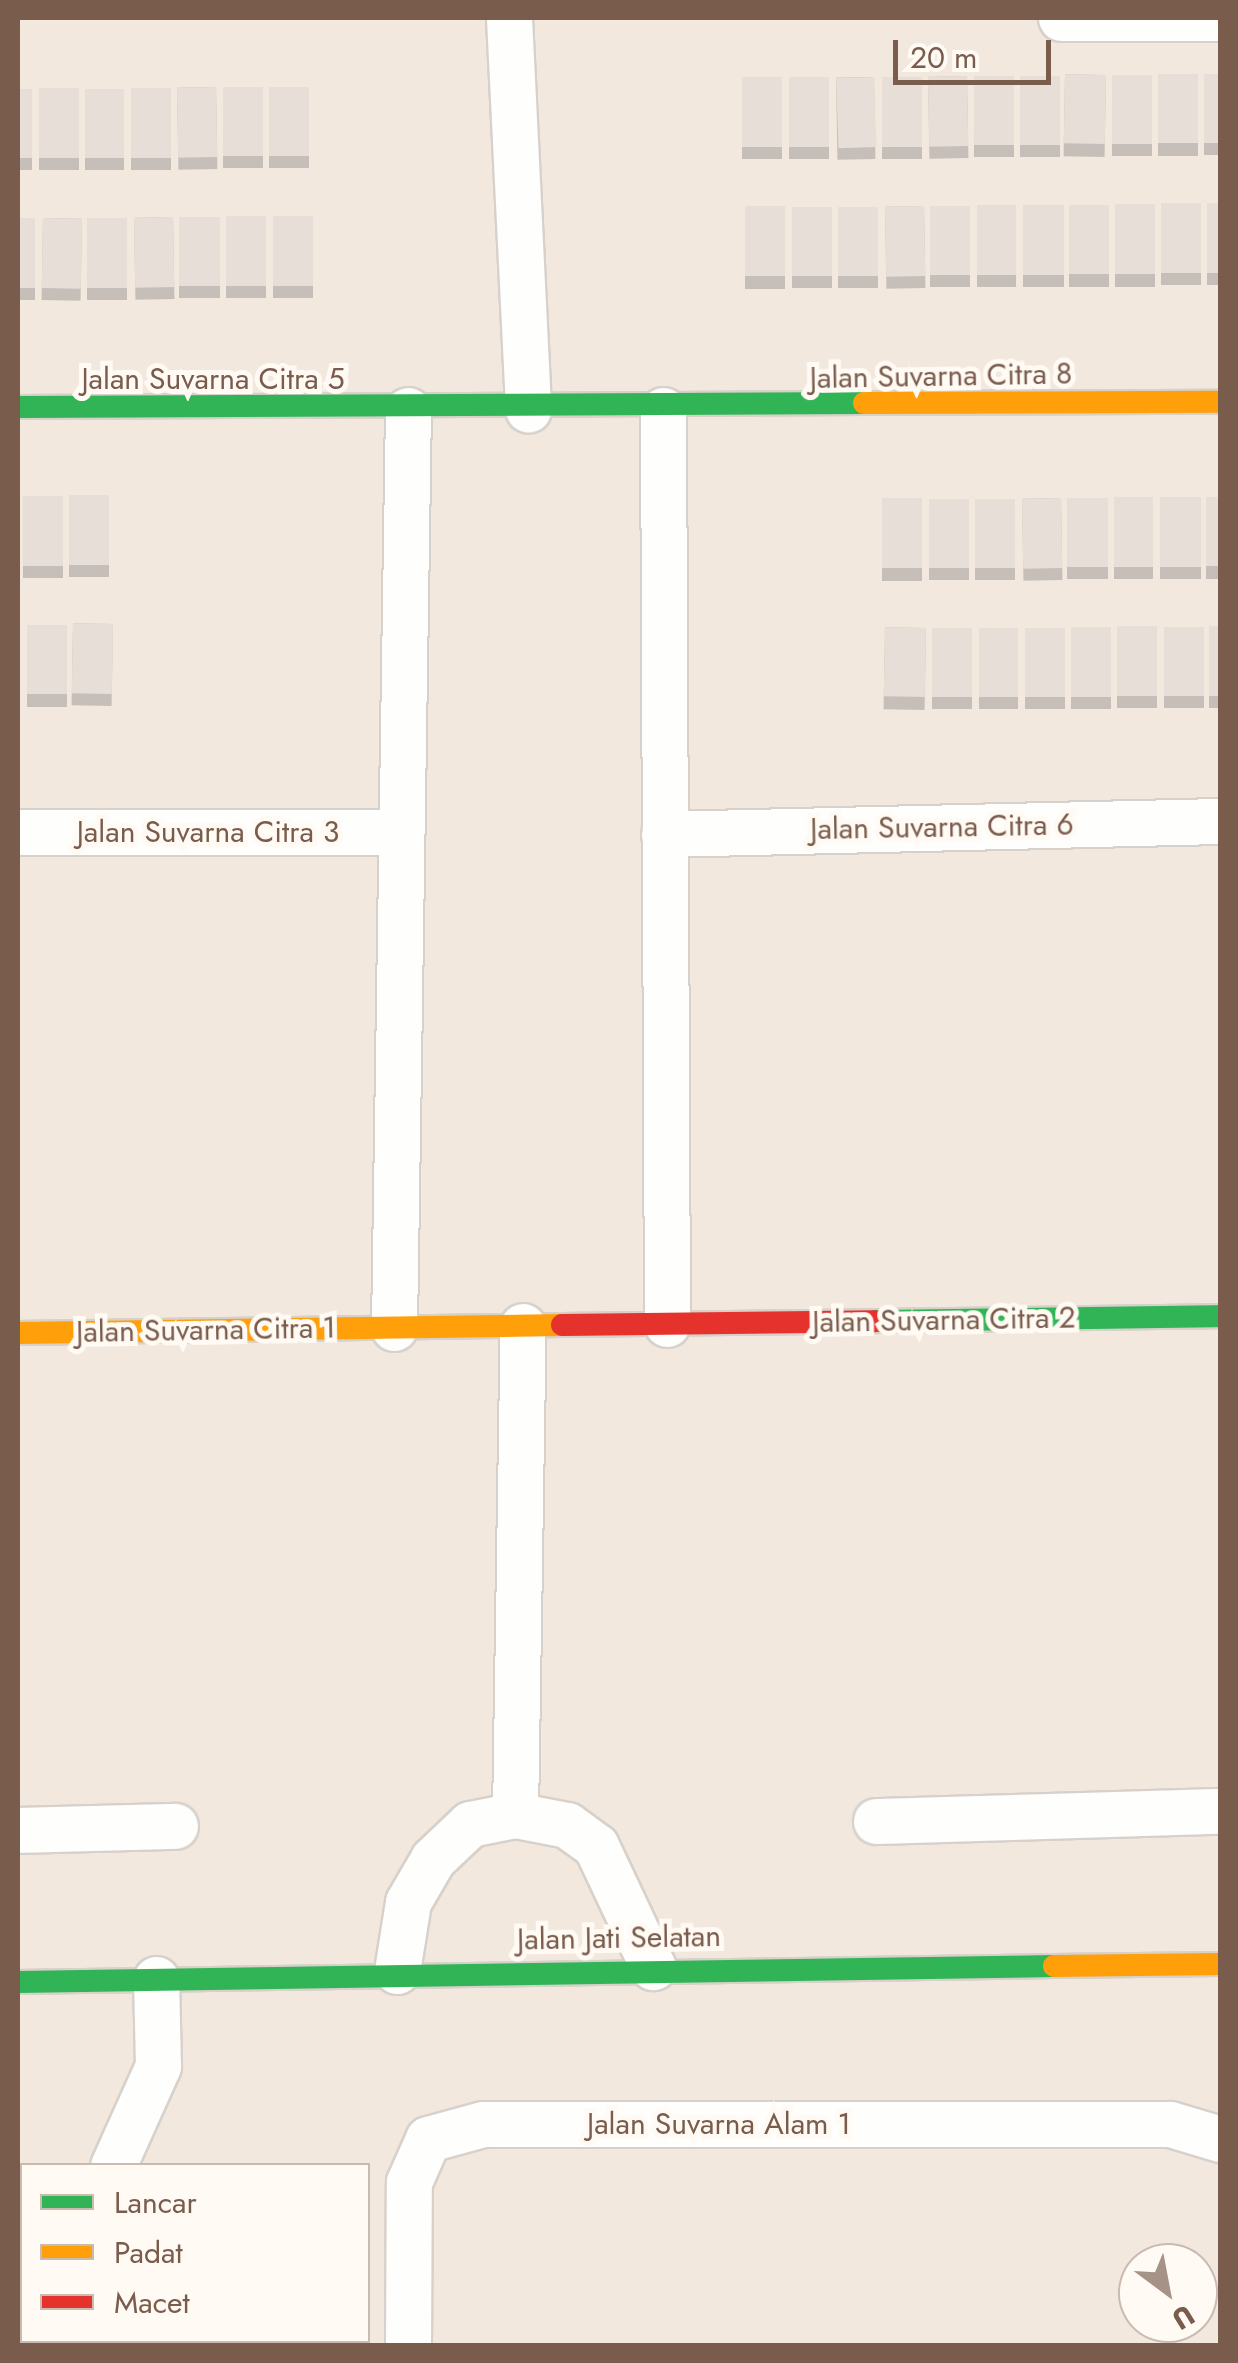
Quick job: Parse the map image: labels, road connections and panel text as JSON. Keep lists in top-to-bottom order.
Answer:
{
  "streets": {
    "street": [
      "Jalan Suvarna Citra 8",
      "Jalan Suvarna Citra 5",
      "Jalan Suvarna Citra 6",
      "Jalan Suvarna Citra 3",
      "Jalan Suvarna Citra 2",
      "Jalan Suvarna Citra 1",
      "Jalan Jati Selatan",
      "Jalan Suvarna Alam 1"
    ]
  },
  "crossings": [
    ["Jalan Suvarna Citra 8", "Jalan Suvarna Citra 5"],
    ["Jalan Suvarna Citra 2", "Jalan Suvarna Citra 1"]
  ],
  "legend": ["Lancar", "Padat", "Macet"],
  "scale_bar": "20 m",
  "north": "bottom right"
}
